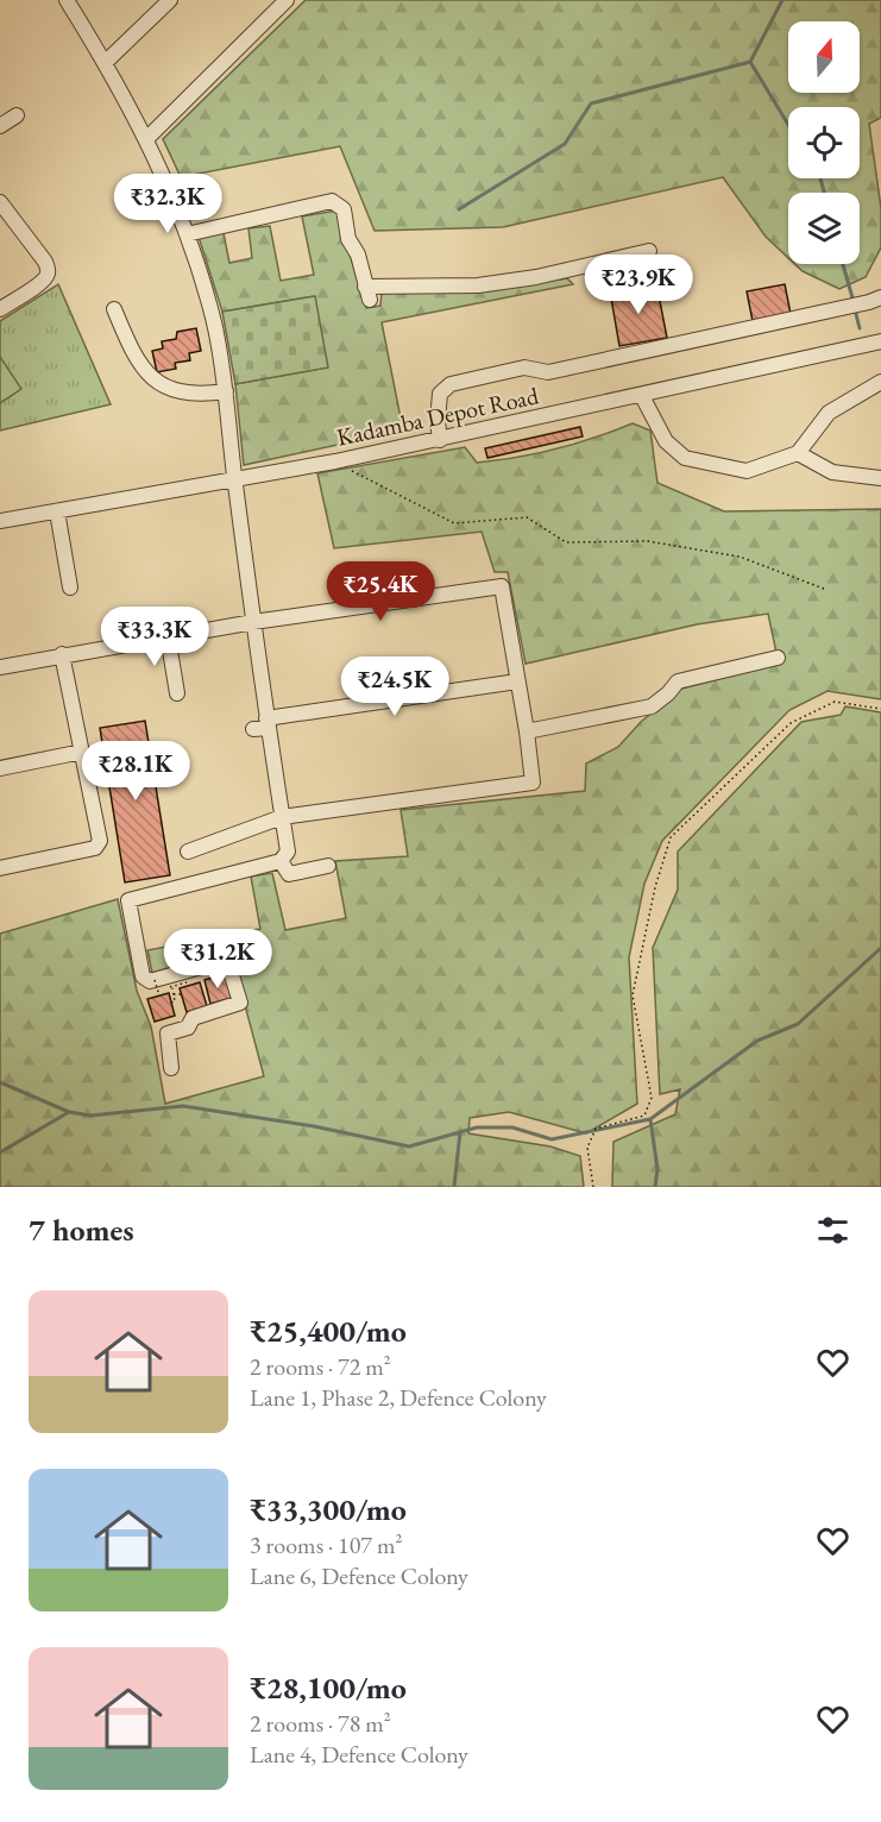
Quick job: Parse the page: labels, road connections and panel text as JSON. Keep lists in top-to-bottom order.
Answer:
{
  "streets": {
    "street": ["Kadamba Depot Road"]
  },
  "north": "top",
  "page": {
    "price": [
      "₹32.3K",
      "₹23.9K",
      "₹25.4K",
      "₹33.3K",
      "₹24.5K",
      "₹28.1K",
      "₹31.2K"
    ],
    "heading": "7 homes",
    "list": [
      {
        "name": "₹25,400/mo",
        "note": "2 rooms · 72 m² · Lane 1, Phase 2, Defence Colony"
      },
      {
        "name": "₹33,300/mo",
        "note": "3 rooms · 107 m² · Lane 6, Defence Colony"
      },
      {
        "name": "₹28,100/mo",
        "note": "2 rooms · 78 m² · Lane 4, Defence Colony"
      }
    ]
  }
}
